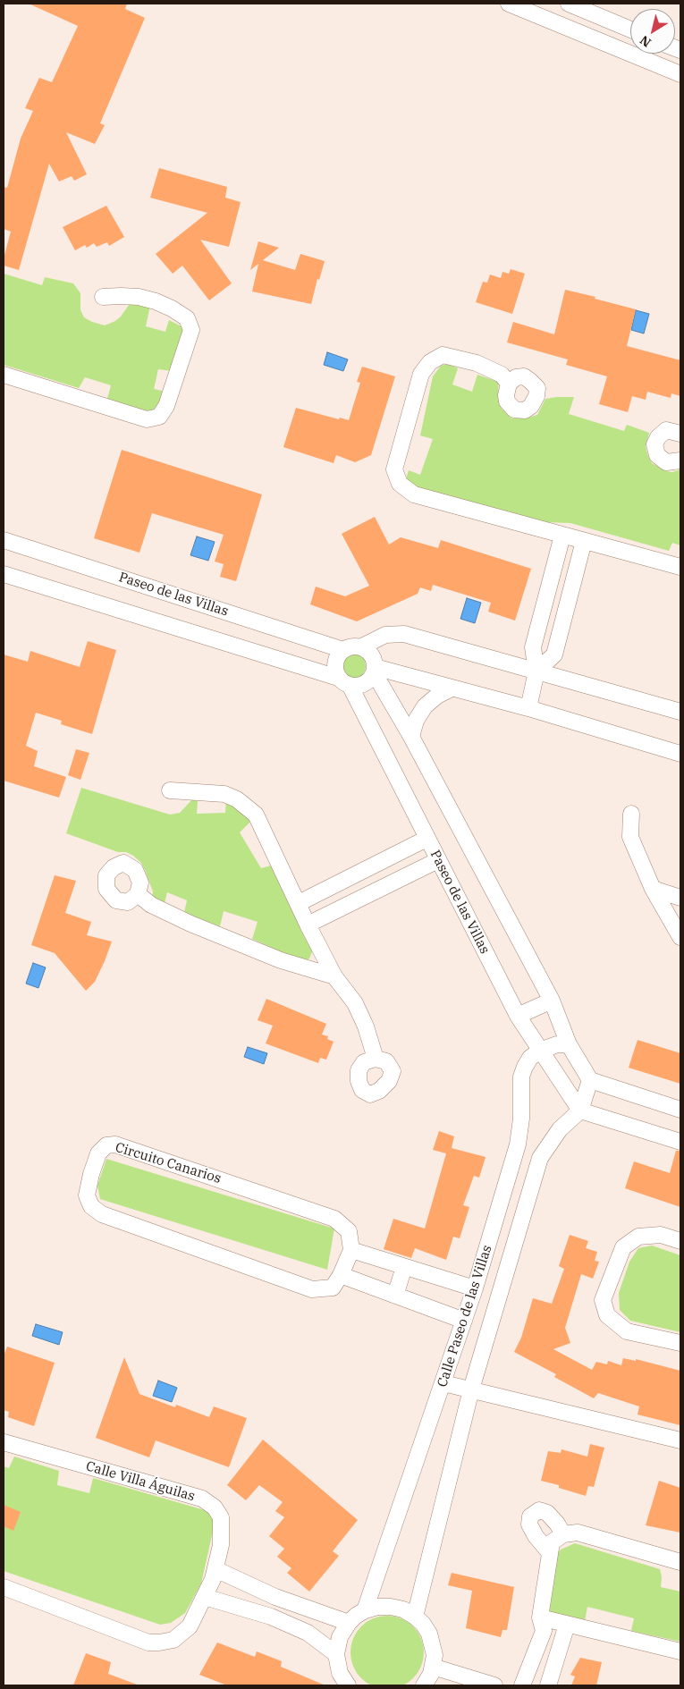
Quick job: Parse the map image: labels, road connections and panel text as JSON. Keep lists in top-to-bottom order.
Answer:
{
  "streets": {
    "street": [
      "Paseo de las Villas",
      "Circuito Canarios",
      "Calle Paseo de las Villas",
      "Calle Villa Águilas"
    ]
  },
  "crossings": [
    ["Paseo de las Villas", "Calle Paseo de las Villas"]
  ],
  "north": "bottom left"
}
